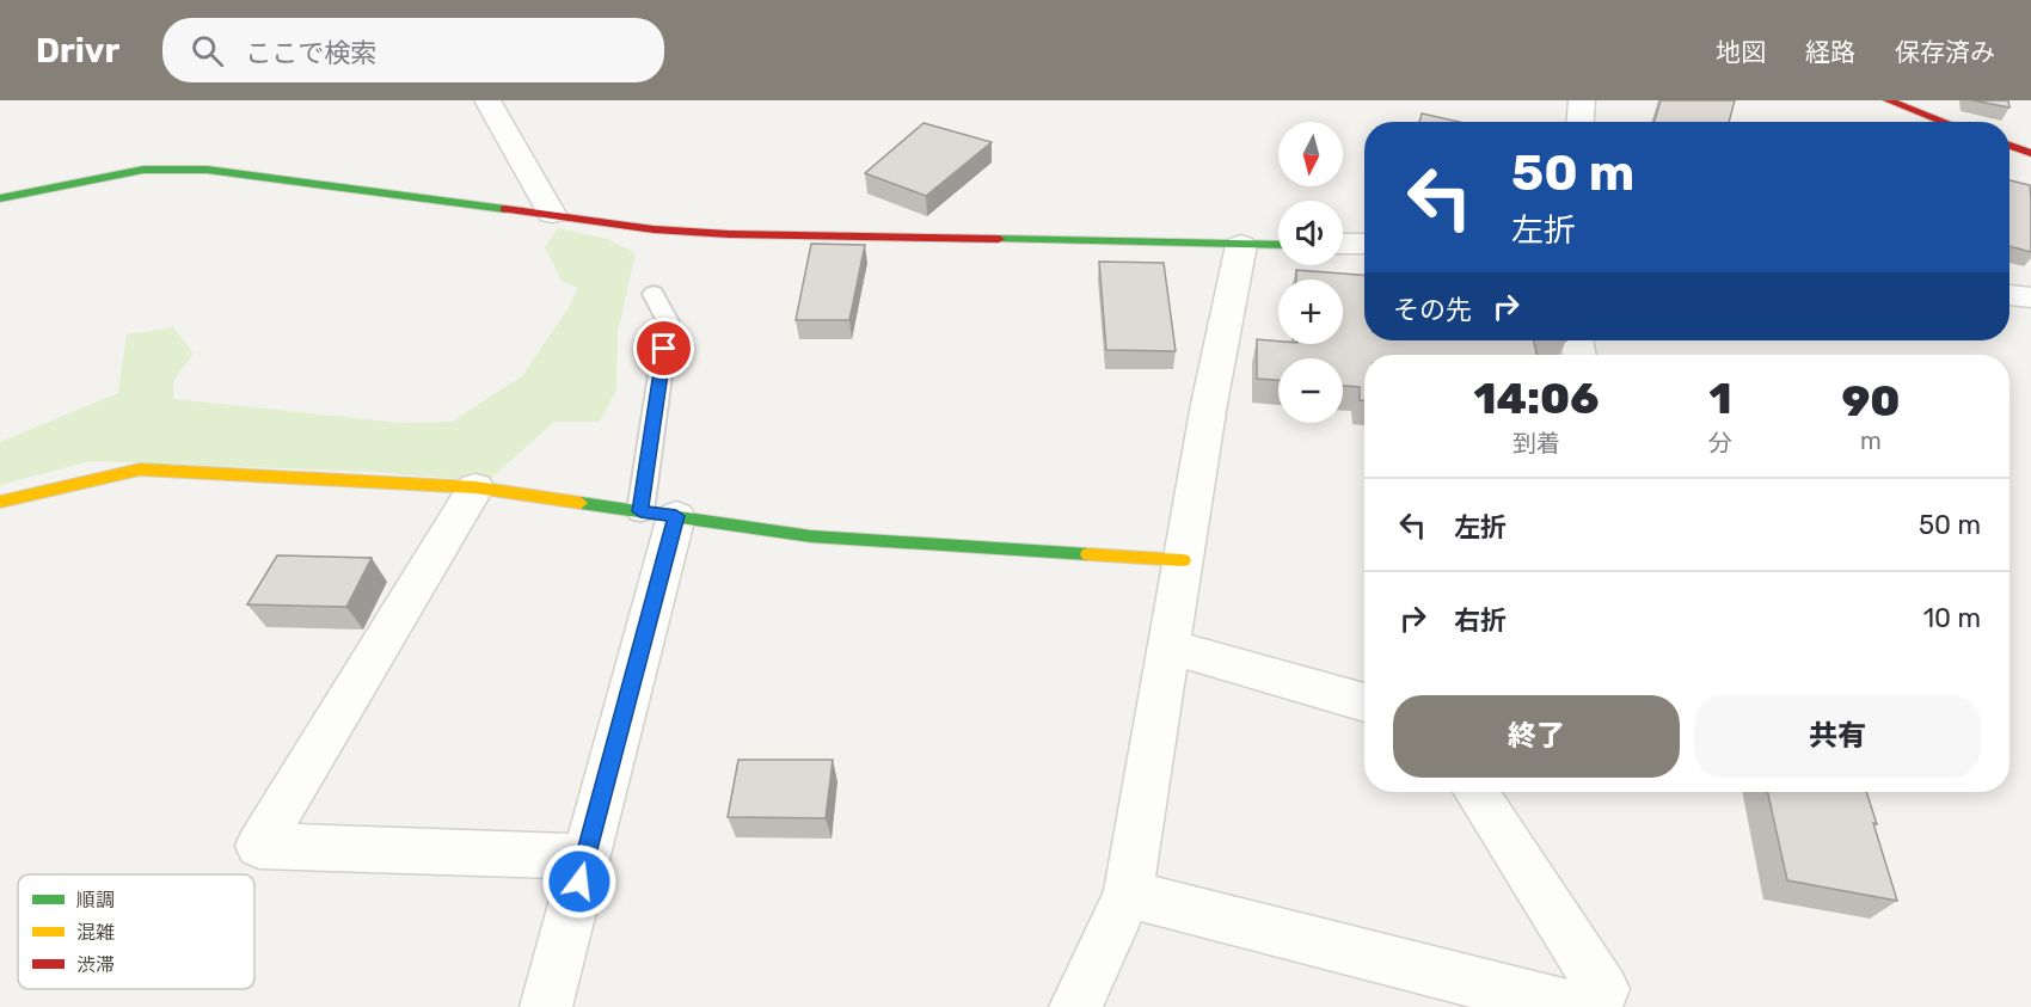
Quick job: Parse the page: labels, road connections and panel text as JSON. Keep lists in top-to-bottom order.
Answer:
{
  "legend": ["順調", "混雑", "渋滞"],
  "north": "bottom",
  "page": {
    "header": "Drivr",
    "search": "ここで検索",
    "nav": ["地図", "経路", "保存済み"],
    "map_buttons": ["+", "−"],
    "turn": ["50 m", "左折"],
    "then": "その先",
    "eta": [
      "14:06",
      "到着",
      "1",
      "分",
      "90",
      "m"
    ],
    "list": [
      {
        "name": "左折",
        "value": "50 m"
      },
      {
        "name": "右折",
        "value": "10 m"
      }
    ],
    "buttons": ["終了", "共有"]
  }
}
